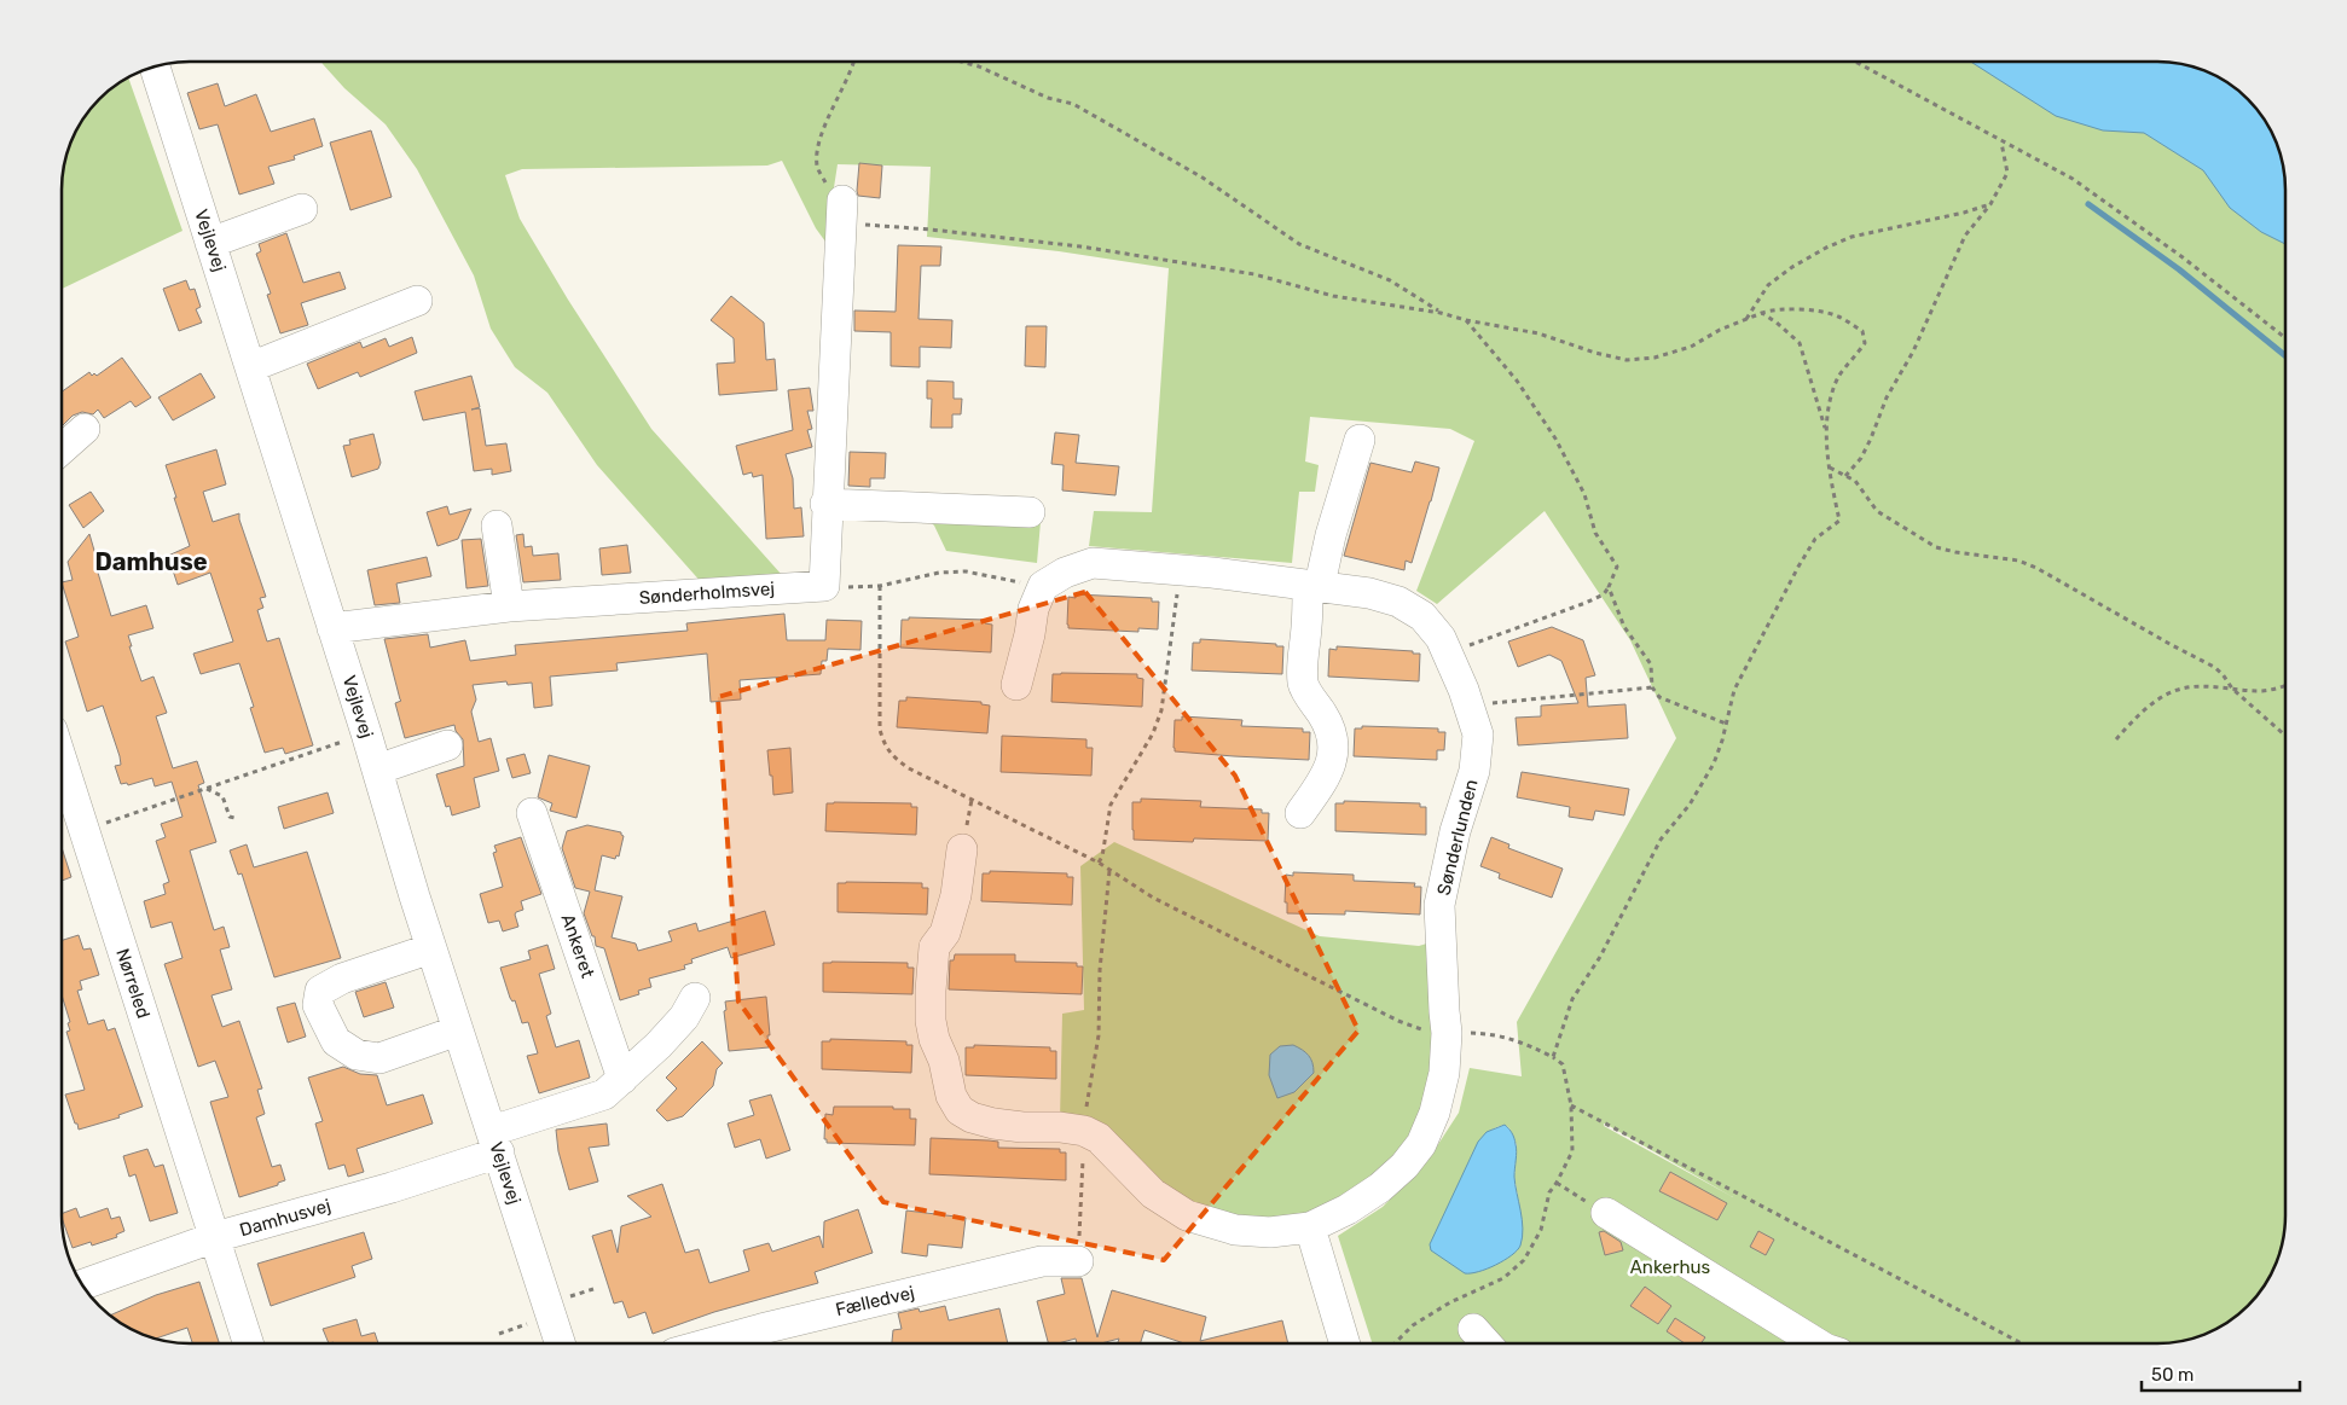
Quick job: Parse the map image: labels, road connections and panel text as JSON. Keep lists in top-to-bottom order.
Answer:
{
  "streets": {
    "street": [
      "Vejlevej",
      "Sønderholmsvej",
      "Sønderlunden",
      "Ankeret",
      "Nørreled",
      "Damhusvej",
      "Fælledvej"
    ]
  },
  "crossings": [
    ["Vejlevej", "Sønderholmsvej"],
    ["Vejlevej", "Damhusvej"],
    ["Nørreled", "Damhusvej"]
  ],
  "districts": ["Damhuse"],
  "parks": ["Ankerhus"],
  "scale_bar": "50 m"
}
